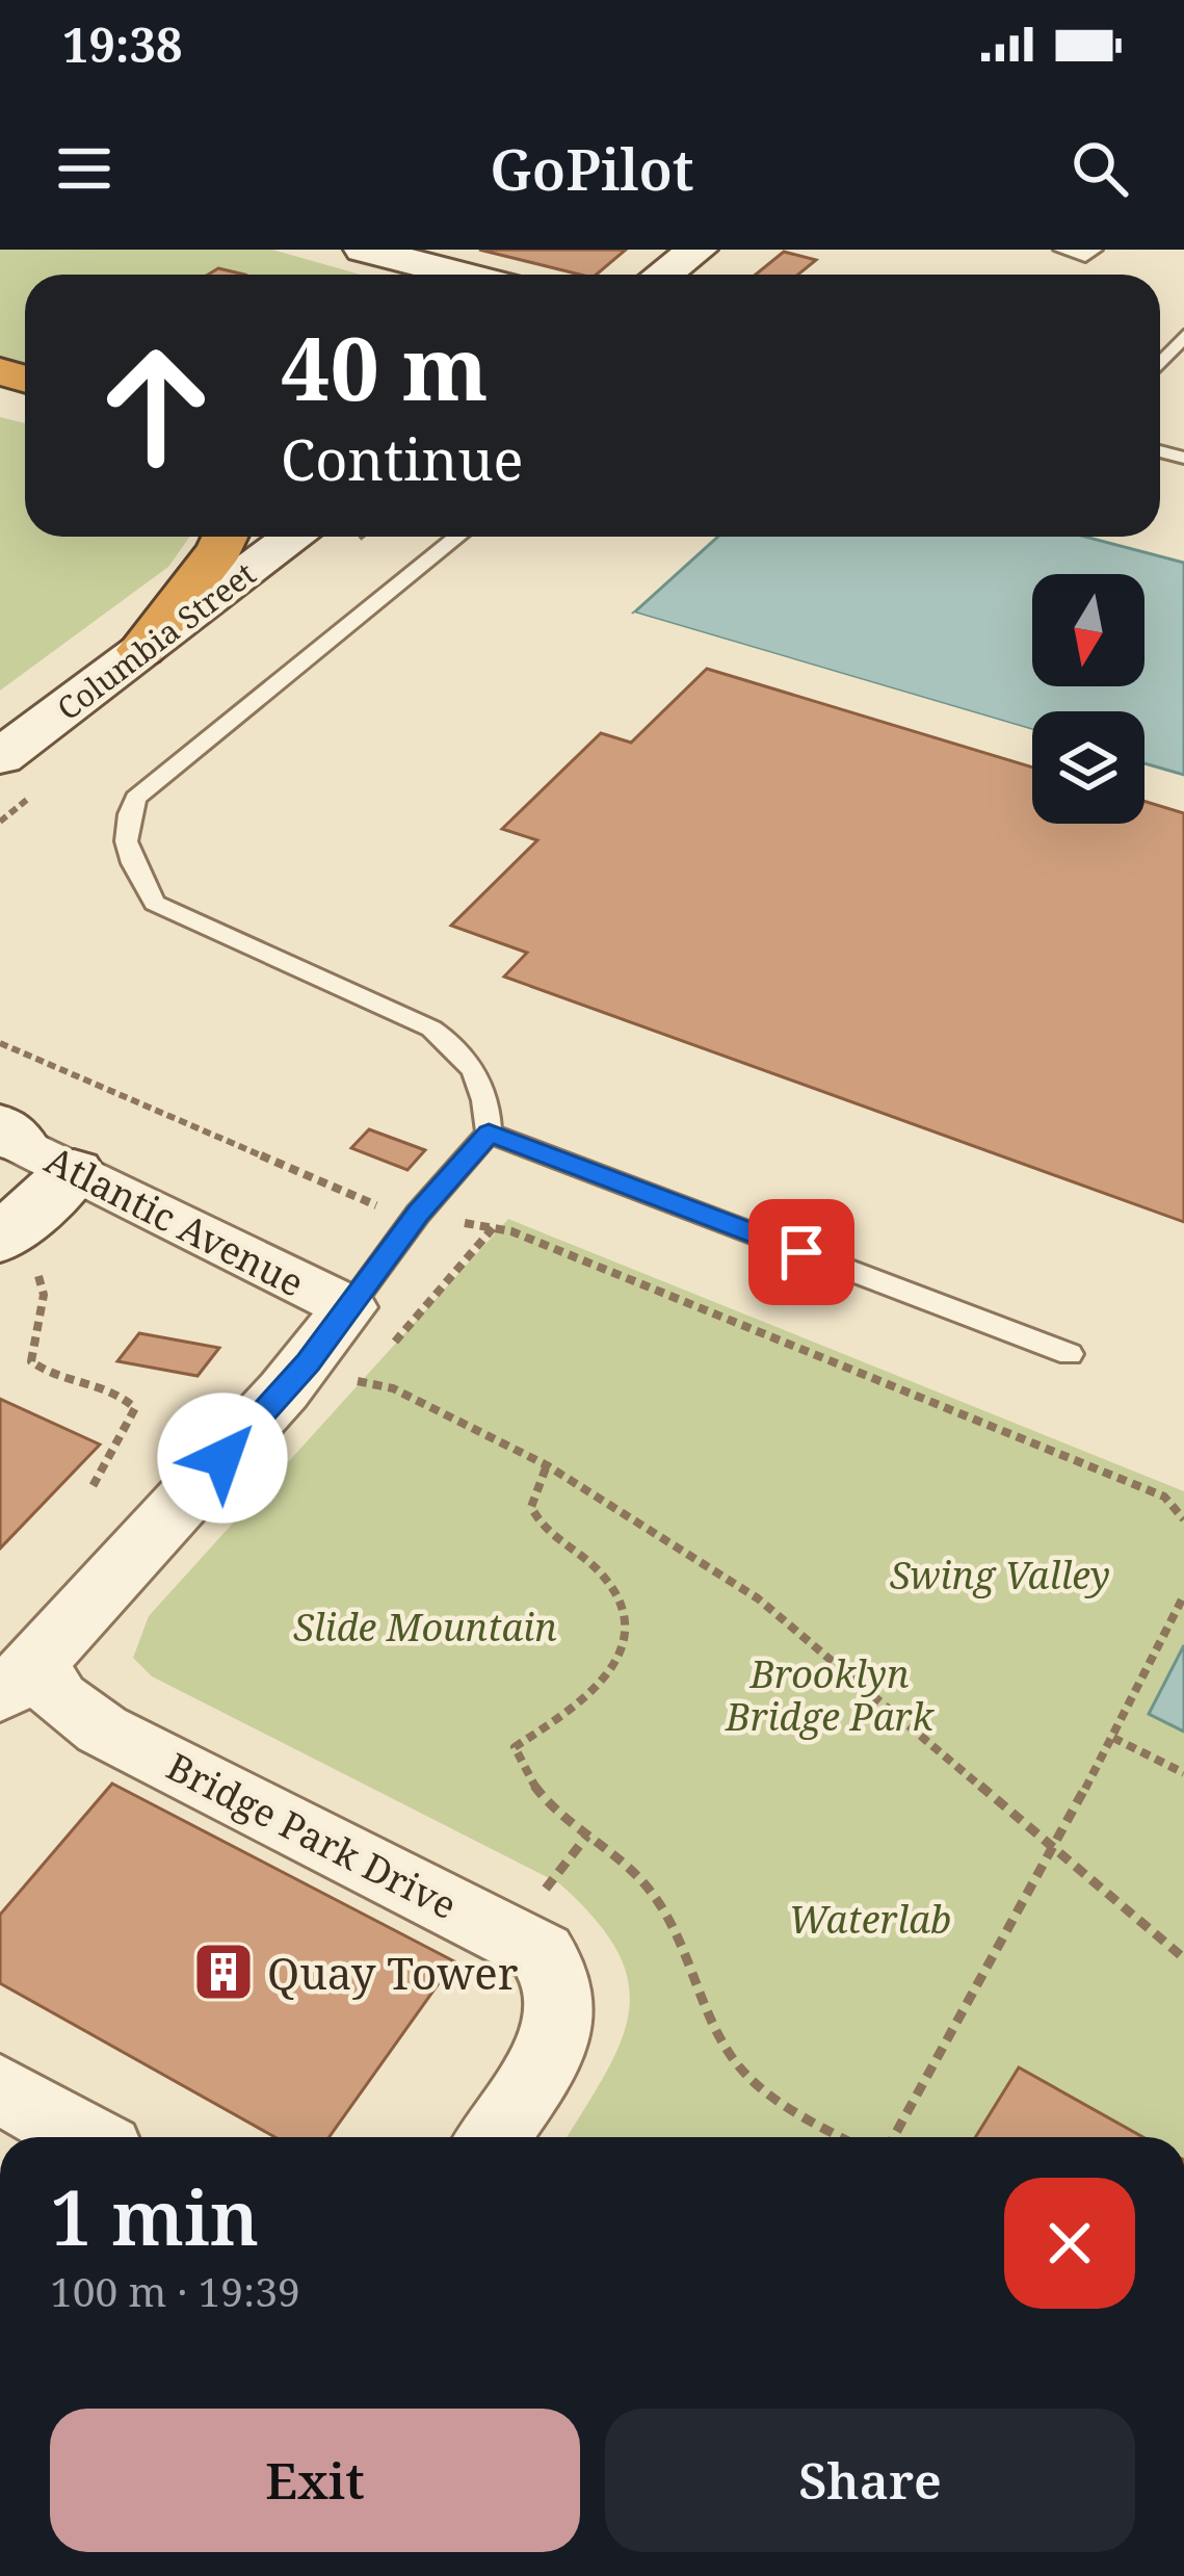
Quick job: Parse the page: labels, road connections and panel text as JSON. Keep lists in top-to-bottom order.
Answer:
{
  "streets": {
    "main road": ["Columbia Street"],
    "street": ["Atlantic Avenue", "Bridge Park Drive"]
  },
  "crossings": [
    ["Atlantic Avenue", "Bridge Park Drive"]
  ],
  "parks": [
    "Swing Valley",
    "Slide Mountain",
    "Brooklyn Bridge Park",
    "Waterlab"
  ],
  "places": {
    "building": ["Quay Tower"]
  },
  "north": "bottom",
  "page": {
    "status": "19:38",
    "header": "GoPilot",
    "turn": ["40 m", "Continue"],
    "heading": ["1 min", "100 m · 19:39"],
    "buttons": ["Exit", "Share"]
  }
}
